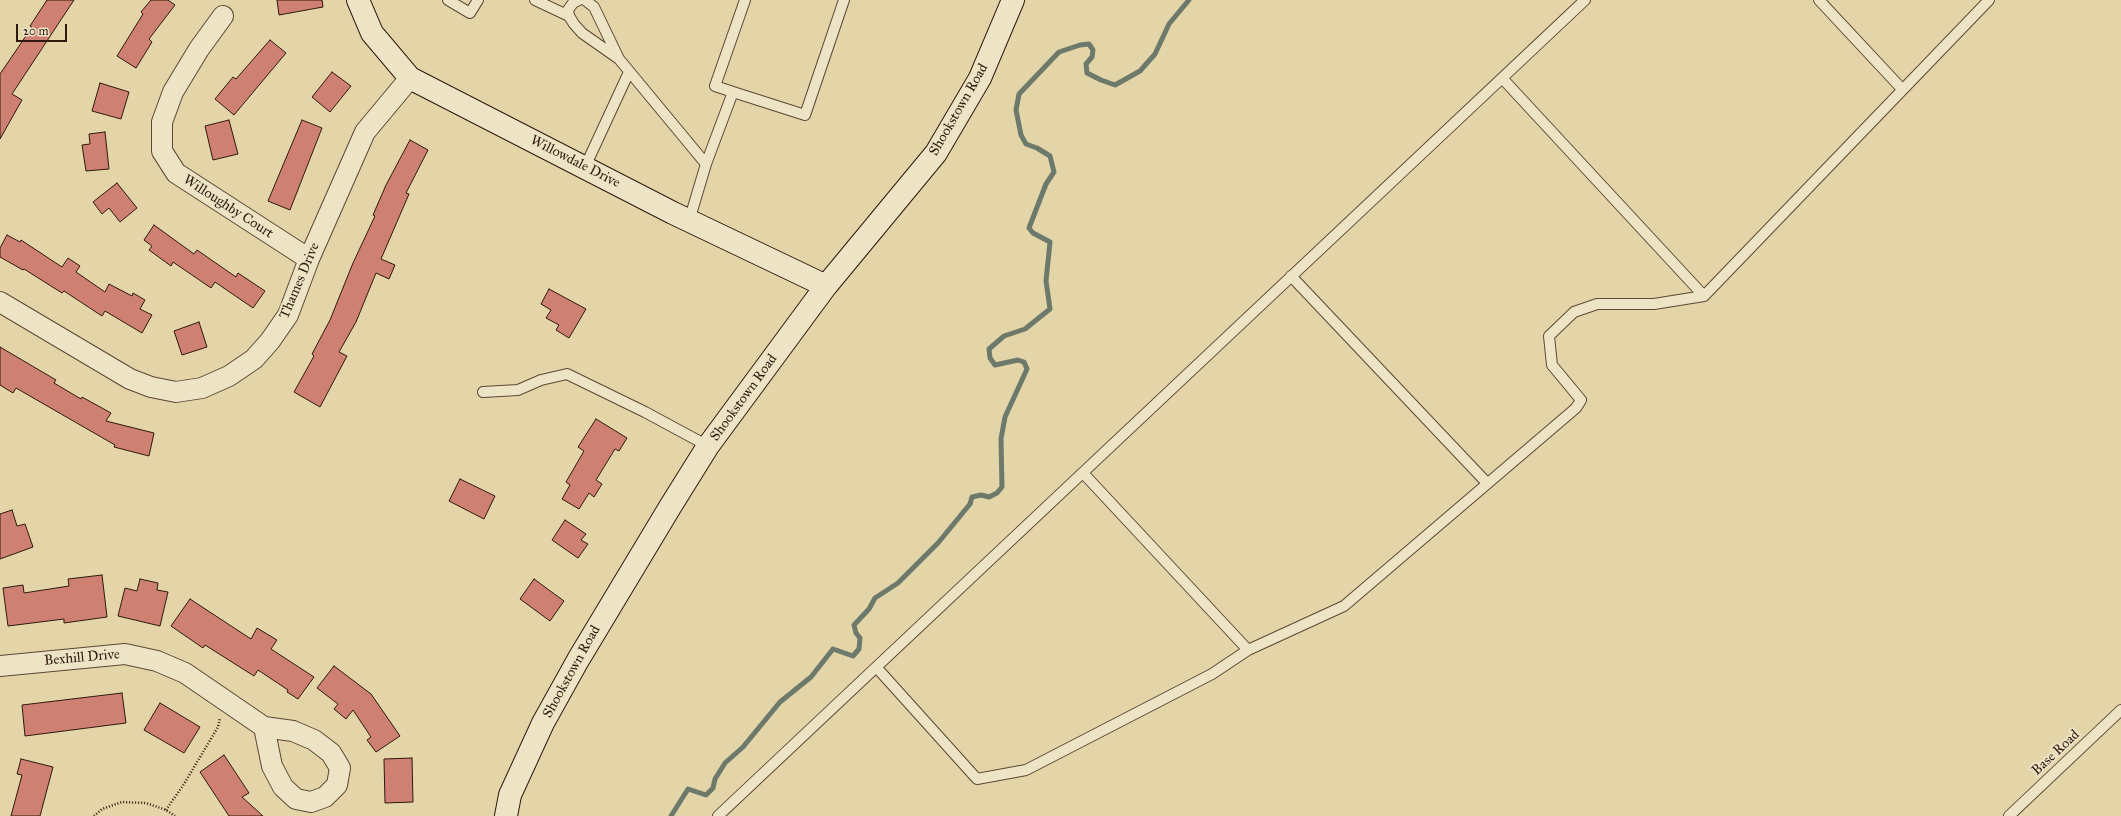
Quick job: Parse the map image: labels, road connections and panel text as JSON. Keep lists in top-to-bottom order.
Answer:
{
  "streets": {
    "street": [
      "Shookstown Road",
      "Willowdale Drive",
      "Willoughby Court",
      "Thames Drive",
      "Bexhill Drive"
    ],
    "lane": ["Base Road"]
  },
  "crossings": [
    ["Shookstown Road", "Willowdale Drive"],
    ["Willowdale Drive", "Thames Drive"],
    ["Willoughby Court", "Thames Drive"]
  ],
  "scale_bar": "20 m"
}
